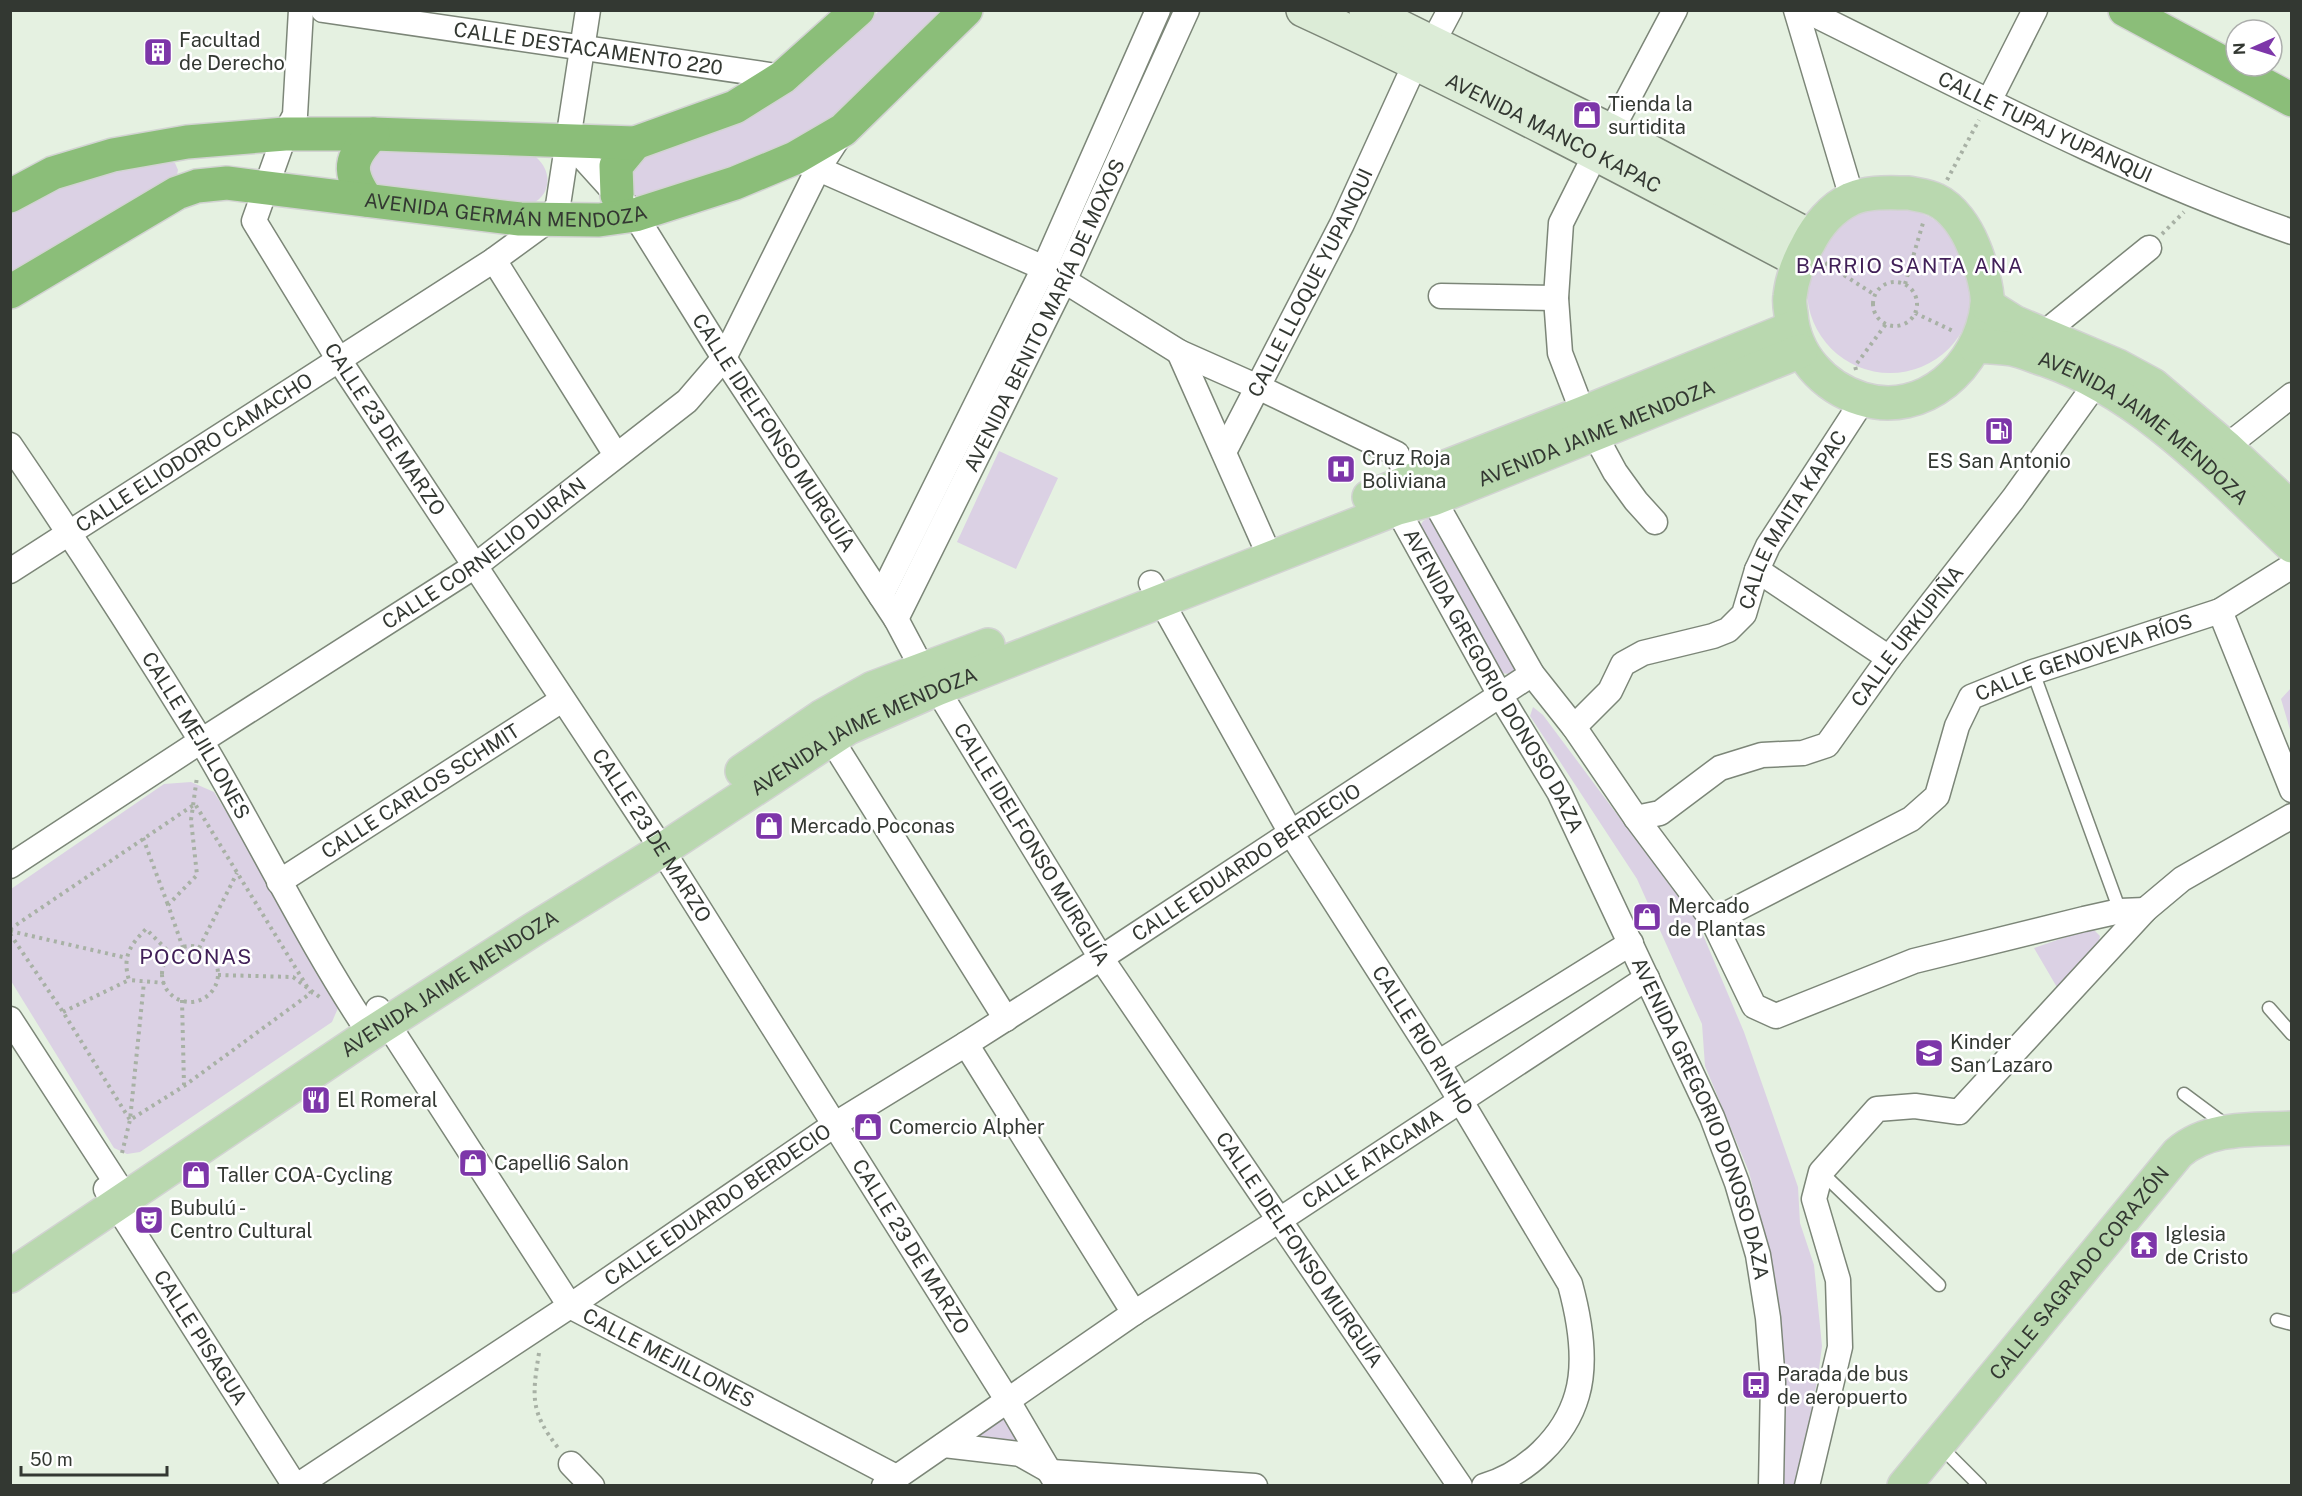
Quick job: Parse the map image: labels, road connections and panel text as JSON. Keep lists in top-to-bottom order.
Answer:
{
  "streets": {
    "highway": ["AVENIDA GERMÁN MENDOZA"],
    "main road": ["AVENIDA MANCO KAPAC", "AVENIDA JAIME MENDOZA", "CALLE SAGRADO CORAZÓN"],
    "street": [
      "CALLE DESTACAMENTO 220",
      "CALLE TUPAJ YUPANQUI",
      "CALLE LLOQUE YUPANQUI",
      "AVENIDA BENITO MARÍA DE MOXOS",
      "CALLE 23 DE MARZO",
      "CALLE IDELFONSO MURGUÍA",
      "CALLE ELIODORO CAMACHO",
      "CALLE MAITA KAPAC",
      "CALLE CORNELIO DURÁN",
      "CALLE URKUPIÑA",
      "CALLE GENOVEVA RÍOS",
      "AVENIDA GREGORIO DONOSO DAZA",
      "CALLE MEJILLONES",
      "CALLE CARLOS SCHMIT",
      "CALLE EDUARDO BERDECIO",
      "CALLE RIO RINHO",
      "CALLE ATACAMA",
      "CALLE PISAGUA"
    ]
  },
  "crossings": [
    ["AVENIDA MANCO KAPAC", "CALLE LLOQUE YUPANQUI"],
    ["AVENIDA GERMÁN MENDOZA", "CALLE 23 DE MARZO"],
    ["AVENIDA GERMÁN MENDOZA", "CALLE IDELFONSO MURGUÍA"],
    ["AVENIDA GERMÁN MENDOZA", "CALLE ELIODORO CAMACHO"],
    ["AVENIDA GERMÁN MENDOZA", "CALLE CORNELIO DURÁN"],
    ["AVENIDA BENITO MARÍA DE MOXOS", "CALLE IDELFONSO MURGUÍA"],
    ["CALLE 23 DE MARZO", "AVENIDA JAIME MENDOZA"],
    ["CALLE 23 DE MARZO", "CALLE ELIODORO CAMACHO"],
    ["CALLE 23 DE MARZO", "CALLE CORNELIO DURÁN"],
    ["CALLE 23 DE MARZO", "CALLE MEJILLONES"],
    ["CALLE 23 DE MARZO", "CALLE CARLOS SCHMIT"],
    ["CALLE 23 DE MARZO", "CALLE EDUARDO BERDECIO"],
    ["CALLE 23 DE MARZO", "CALLE ATACAMA"],
    ["AVENIDA JAIME MENDOZA", "CALLE IDELFONSO MURGUÍA"],
    ["AVENIDA JAIME MENDOZA", "CALLE URKUPIÑA"],
    ["AVENIDA JAIME MENDOZA", "AVENIDA GREGORIO DONOSO DAZA"],
    ["AVENIDA JAIME MENDOZA", "CALLE MEJILLONES"],
    ["AVENIDA JAIME MENDOZA", "CALLE RIO RINHO"],
    ["AVENIDA JAIME MENDOZA", "CALLE PISAGUA"],
    ["CALLE IDELFONSO MURGUÍA", "CALLE CORNELIO DURÁN"],
    ["CALLE IDELFONSO MURGUÍA", "CALLE EDUARDO BERDECIO"],
    ["CALLE IDELFONSO MURGUÍA", "CALLE ATACAMA"],
    ["CALLE ELIODORO CAMACHO", "CALLE MEJILLONES"],
    ["CALLE MAITA KAPAC", "AVENIDA GREGORIO DONOSO DAZA"],
    ["CALLE CORNELIO DURÁN", "CALLE MEJILLONES"],
    ["CALLE URKUPIÑA", "AVENIDA GREGORIO DONOSO DAZA"],
    ["CALLE GENOVEVA RÍOS", "AVENIDA GREGORIO DONOSO DAZA"],
    ["AVENIDA GREGORIO DONOSO DAZA", "CALLE EDUARDO BERDECIO"],
    ["AVENIDA GREGORIO DONOSO DAZA", "CALLE ATACAMA"],
    ["CALLE MEJILLONES", "CALLE CARLOS SCHMIT"],
    ["CALLE MEJILLONES", "CALLE EDUARDO BERDECIO"],
    ["CALLE MEJILLONES", "CALLE ATACAMA"],
    ["CALLE EDUARDO BERDECIO", "CALLE RIO RINHO"],
    ["CALLE EDUARDO BERDECIO", "CALLE PISAGUA"],
    ["CALLE RIO RINHO", "CALLE ATACAMA"]
  ],
  "districts": ["BARRIO SANTA ANA", "POCONAS"],
  "places": {
    "building": ["Facultad de Derecho"],
    "shop": [
      "Tienda la surtidita",
      "Mercado Poconas",
      "Mercado de Plantas",
      "Comercio Alpher",
      "Capelli6 Salon",
      "Taller COA-Cycling"
    ],
    "fuel station": ["ES San Antonio"],
    "hospital": ["Cruz Roja Boliviana"],
    "school or university": ["Kinder San Lazaro"],
    "restaurant": ["El Romeral"],
    "theatre": ["Bubulú - Centro Cultural"],
    "temple": ["Iglesia de Cristo"],
    "bus stop": ["Parada de bus de aeropuerto"]
  },
  "scale_bar": "50 m",
  "north": "left"
}
